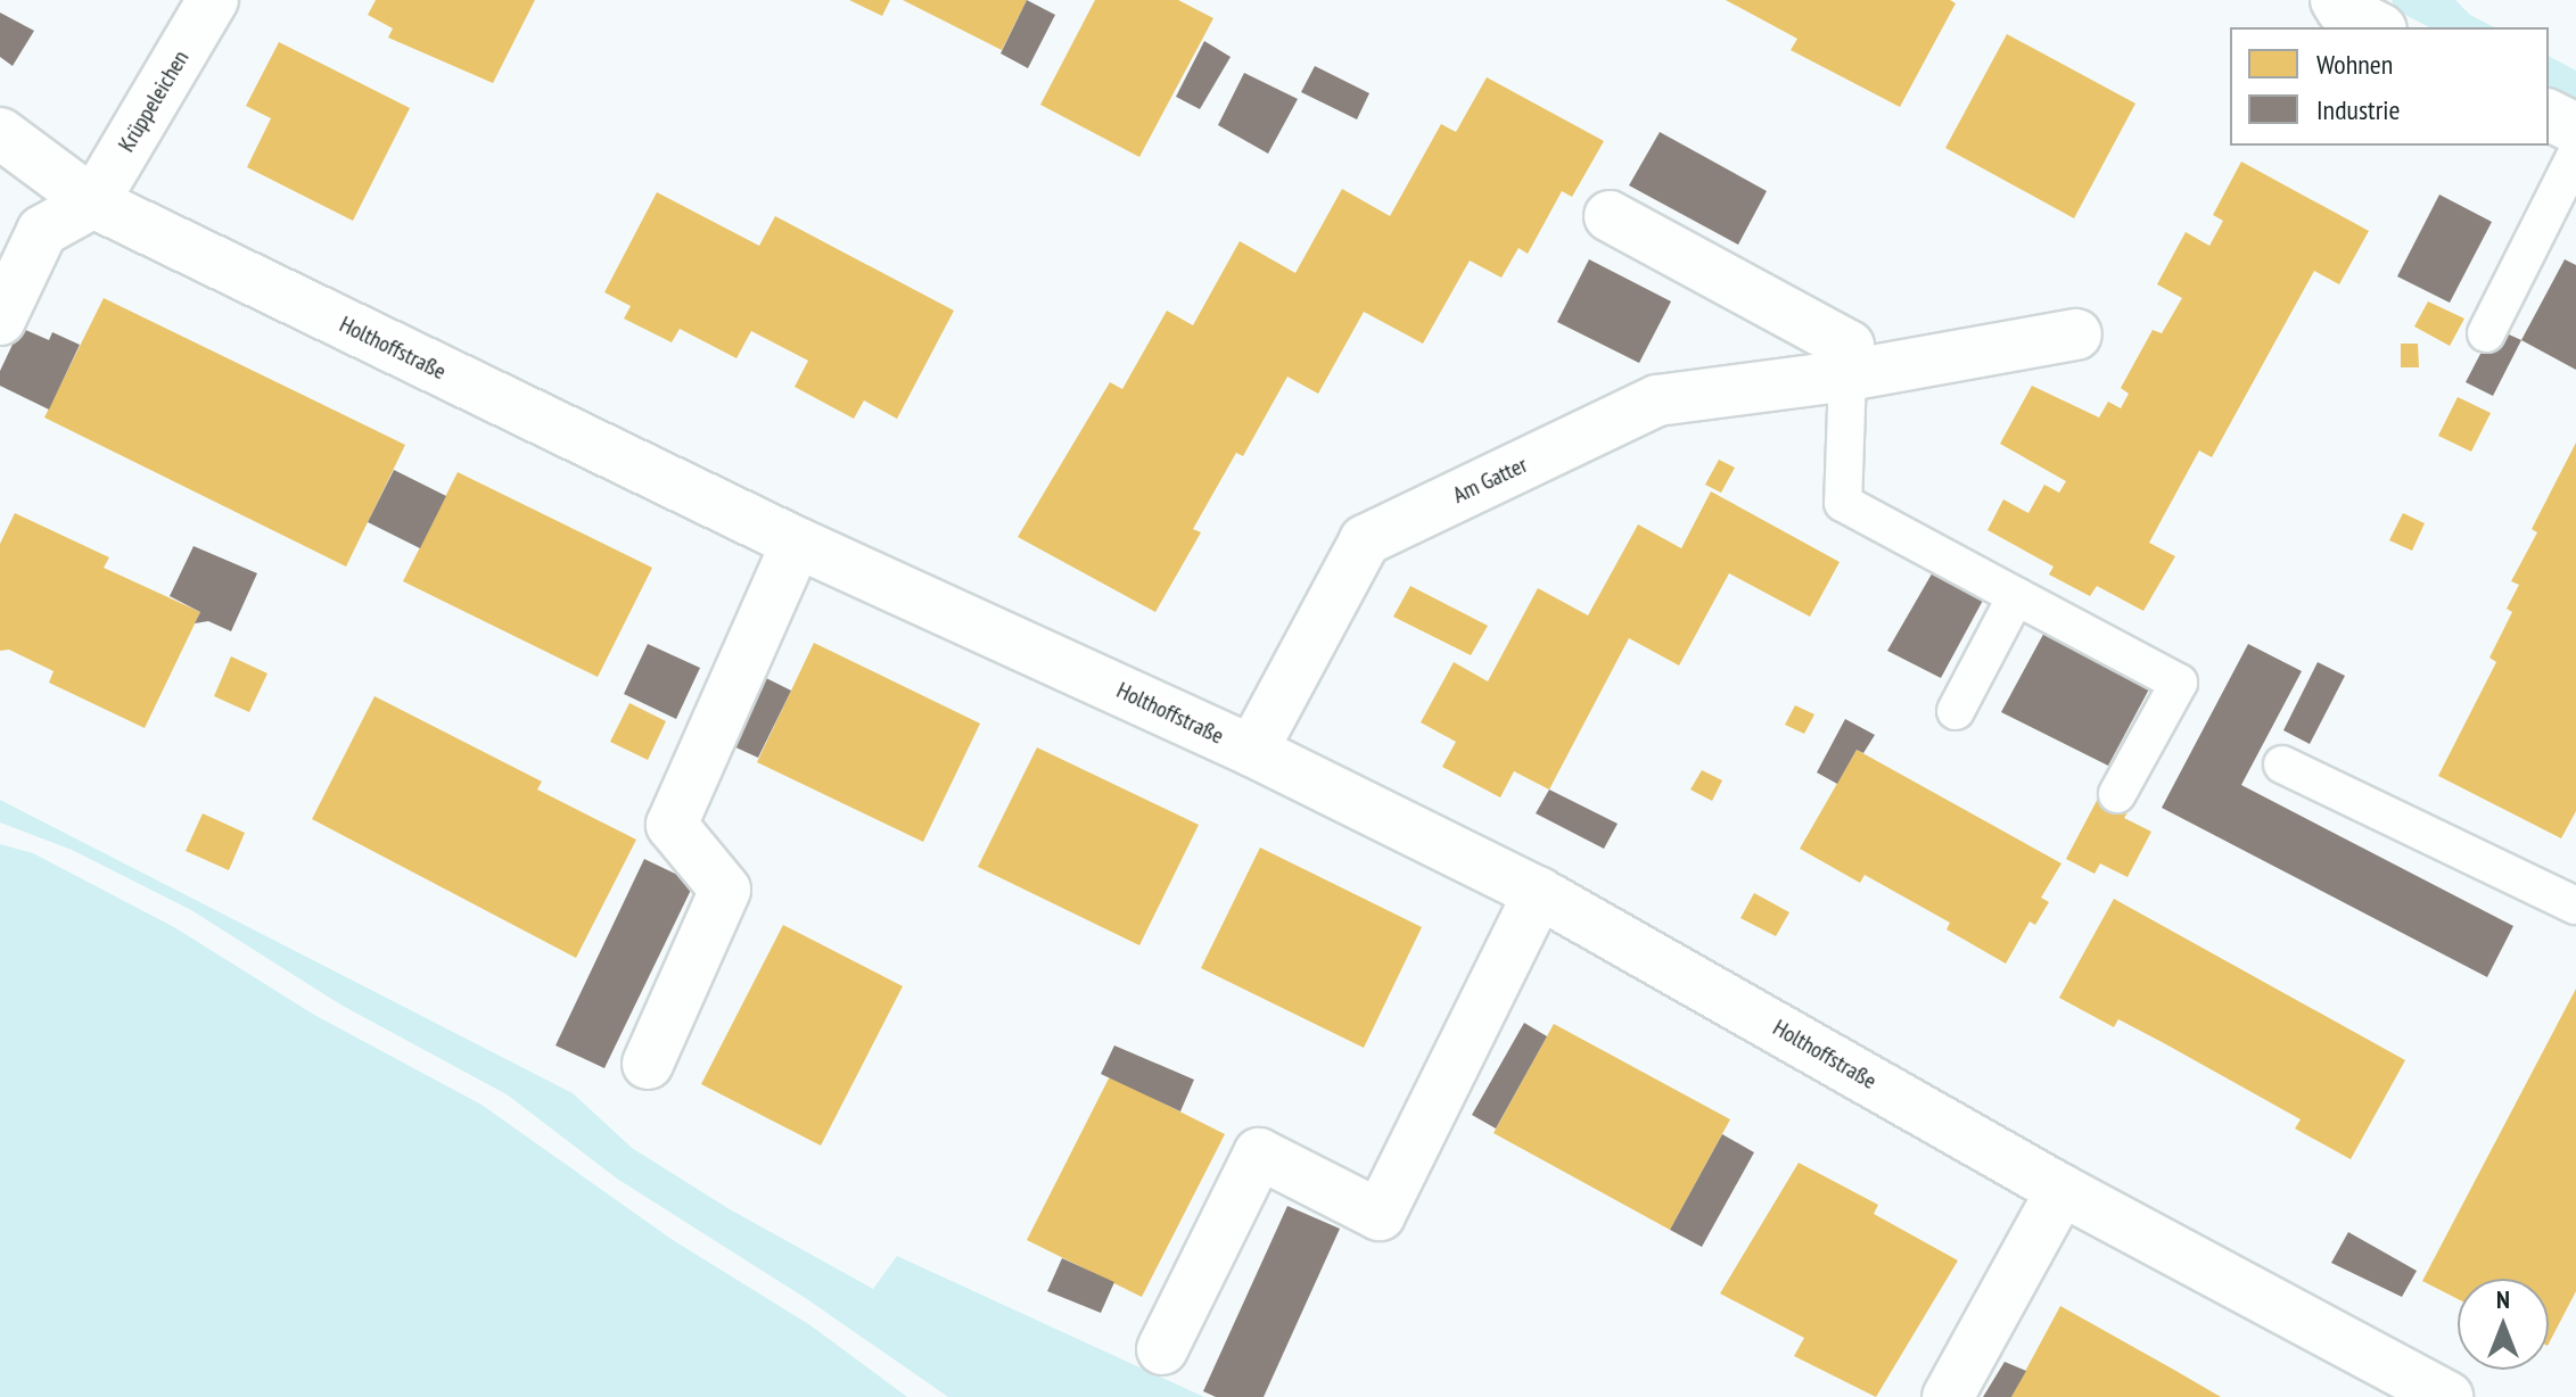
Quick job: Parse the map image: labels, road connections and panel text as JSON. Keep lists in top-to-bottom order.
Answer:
{
  "streets": {
    "street": ["Krüppeleichen", "Holthoffstraße", "Am Gatter"]
  },
  "crossings": [
    ["Krüppeleichen", "Holthoffstraße"],
    ["Holthoffstraße", "Am Gatter"]
  ],
  "legend": ["Wohnen", "Industrie"],
  "north": "top"
}
